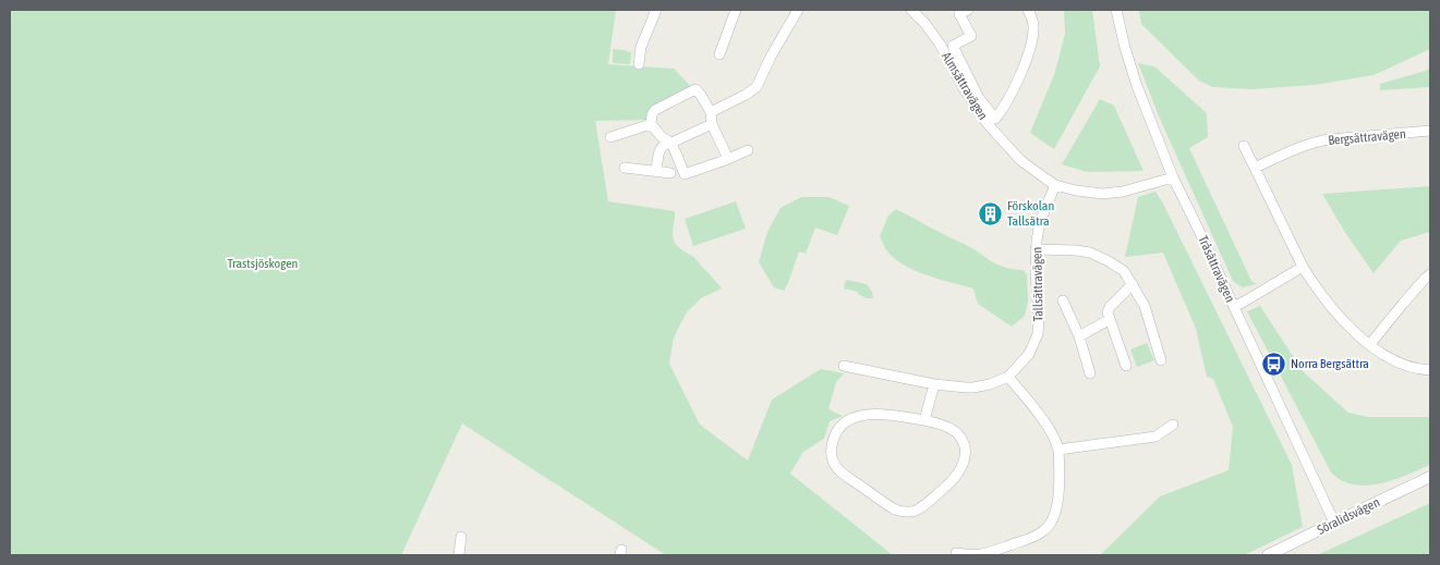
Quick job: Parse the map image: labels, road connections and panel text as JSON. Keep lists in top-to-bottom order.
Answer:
{
  "streets": {
    "street": [
      "Almsättravägen",
      "Bergsättravägen",
      "Tråsättravägen",
      "Tallsättravägen",
      "Söralidsvägen"
    ]
  },
  "crossings": [
    ["Almsättravägen", "Tråsättravägen"],
    ["Almsättravägen", "Tallsättravägen"],
    ["Tråsättravägen", "Söralidsvägen"]
  ],
  "parks": ["Trastsjöskogen"],
  "places": {
    "building": ["Förskolan Tallsätra"],
    "bus stop": ["Norra Bergsättra"]
  }
}
